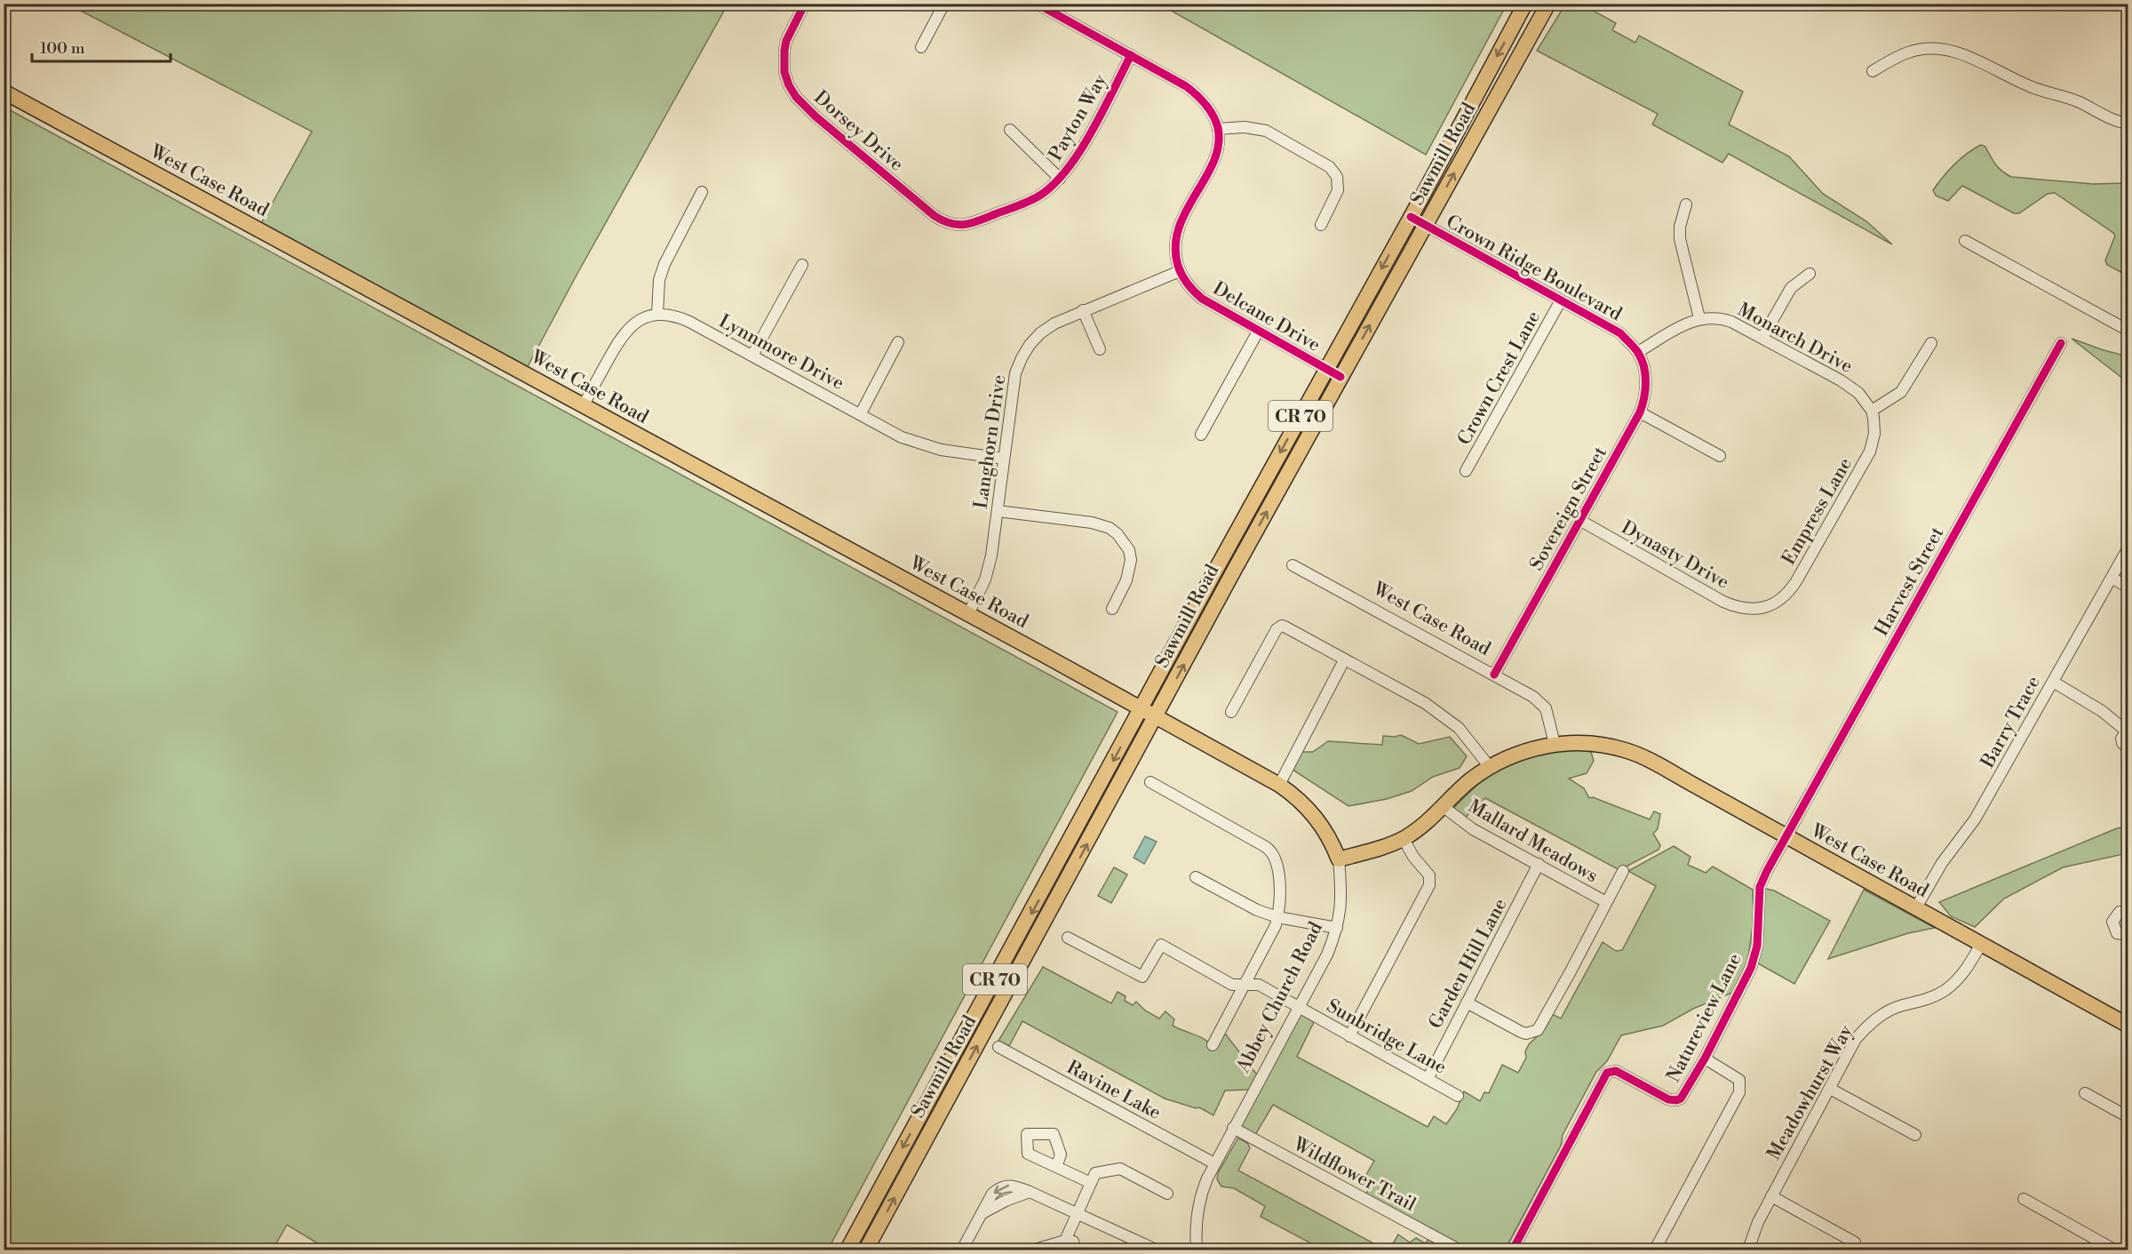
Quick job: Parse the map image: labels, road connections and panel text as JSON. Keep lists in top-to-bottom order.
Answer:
{
  "streets": {
    "main road": [
      "Sawmill Road",
      "West Case Road",
      "CR 70",
      "Abbey Church Road"
    ],
    "street": [
      "Payton Way",
      "Dorsey Drive",
      "Crown Ridge Boulevard",
      "Delcane Drive",
      "Monarch Drive",
      "Lynnmore Drive",
      "Crown Crest Lane",
      "Langhorn Drive",
      "Sovereign Street",
      "Empress Lane",
      "Dynasty Drive",
      "Harvest Street",
      "Barry Trace",
      "Mallard Meadows",
      "Garden Hill Lane",
      "Natureview Lane",
      "Sunbridge Lane",
      "Ravine Lake",
      "Meadowhurst Way",
      "Wildflower Trail"
    ]
  },
  "crossings": [
    ["Payton Way", "Dorsey Drive"],
    ["Sawmill Road", "West Case Road"],
    ["Sawmill Road", "Crown Ridge Boulevard"],
    ["Sawmill Road", "Delcane Drive"],
    ["Sawmill Road", "Abbey Church Road"],
    ["West Case Road", "Langhorn Drive"],
    ["West Case Road", "Sovereign Street"],
    ["West Case Road", "Harvest Street"],
    ["West Case Road", "Barry Trace"],
    ["West Case Road", "Mallard Meadows"],
    ["West Case Road", "Abbey Church Road"],
    ["West Case Road", "Natureview Lane"],
    ["West Case Road", "Meadowhurst Way"],
    ["Crown Ridge Boulevard", "Crown Crest Lane"],
    ["Crown Ridge Boulevard", "Sovereign Street"],
    ["Delcane Drive", "Langhorn Drive"],
    ["Monarch Drive", "Empress Lane"],
    ["Lynnmore Drive", "Langhorn Drive"],
    ["Sovereign Street", "Dynasty Drive"],
    ["Empress Lane", "Dynasty Drive"],
    ["Harvest Street", "Natureview Lane"],
    ["Mallard Meadows", "Garden Hill Lane"],
    ["Garden Hill Lane", "Sunbridge Lane"],
    ["Abbey Church Road", "Sunbridge Lane"],
    ["Abbey Church Road", "Ravine Lake"],
    ["Abbey Church Road", "Wildflower Trail"]
  ],
  "scale_bar": "100 m"
}
